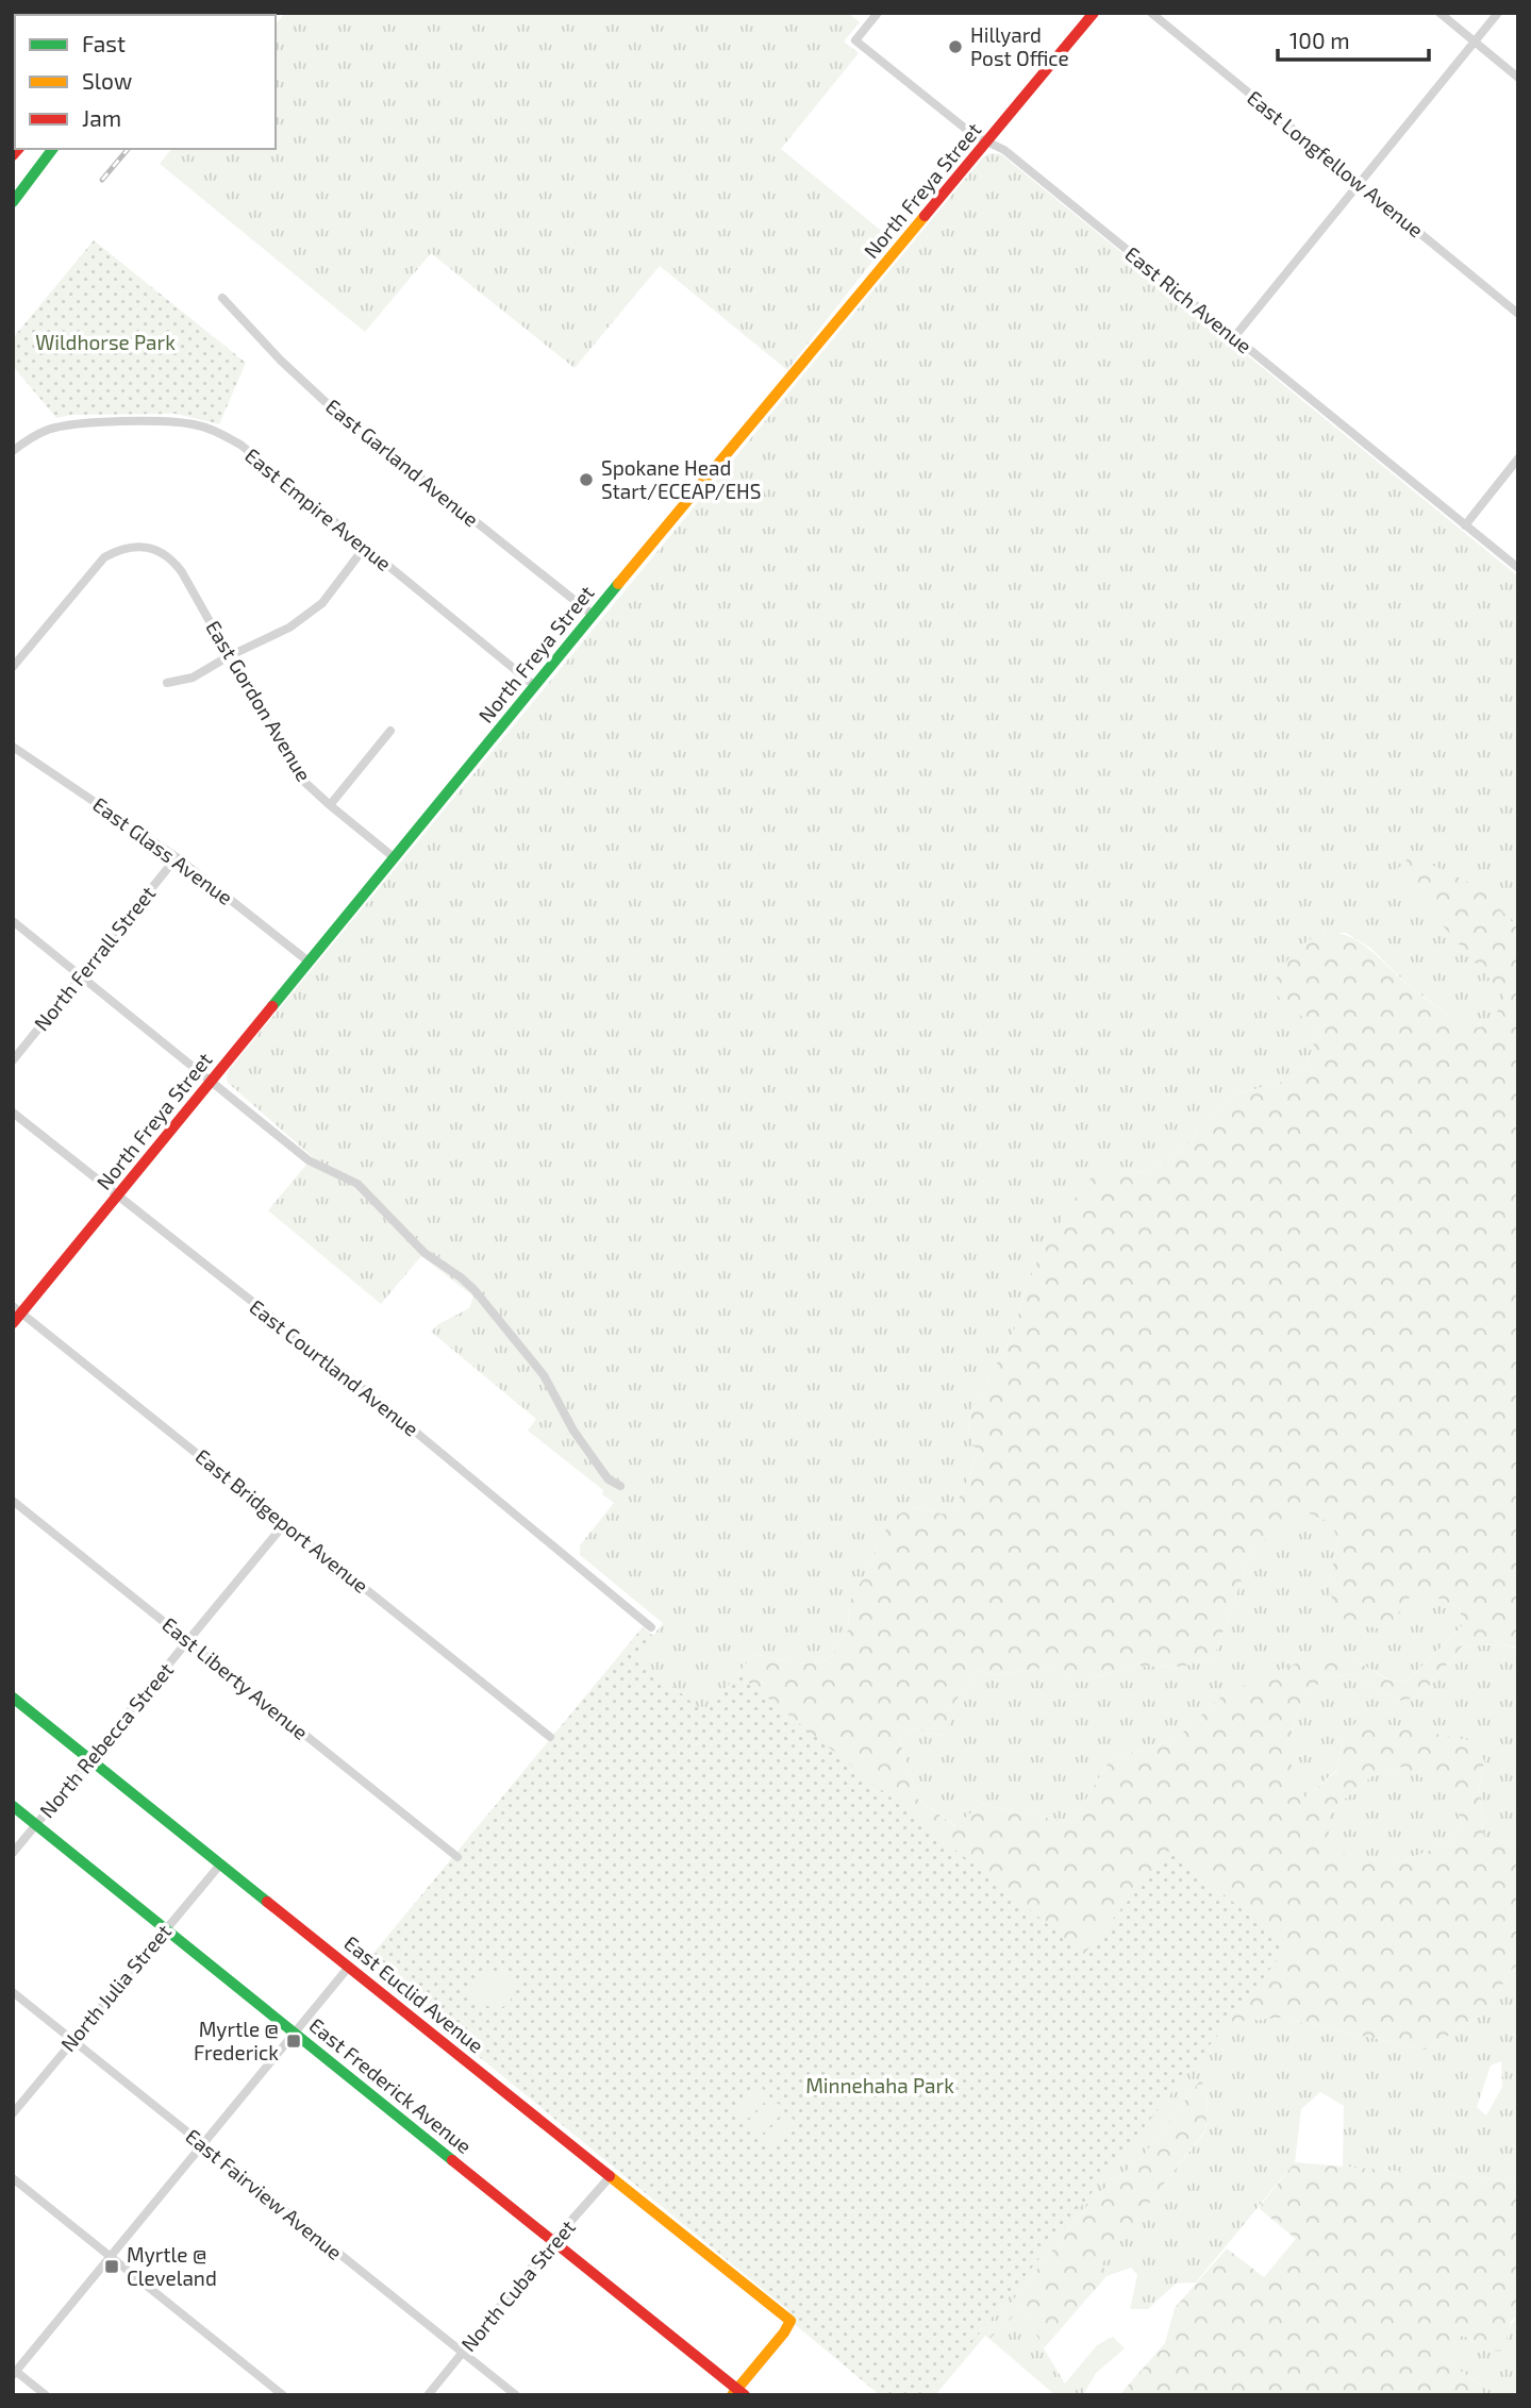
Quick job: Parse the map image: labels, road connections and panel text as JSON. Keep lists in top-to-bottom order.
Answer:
{
  "streets": {
    "main road": ["North Freya Street", "East Euclid Avenue", "East Frederick Avenue"],
    "street": [
      "East Longfellow Avenue",
      "East Rich Avenue",
      "East Garland Avenue",
      "East Empire Avenue",
      "East Gordon Avenue",
      "East Glass Avenue",
      "North Ferrall Street",
      "East Courtland Avenue",
      "East Bridgeport Avenue",
      "East Liberty Avenue",
      "North Rebecca Street",
      "North Julia Street",
      "East Fairview Avenue",
      "North Cuba Street"
    ]
  },
  "crossings": [
    ["North Freya Street", "East Rich Avenue"],
    ["North Freya Street", "East Garland Avenue"],
    ["North Freya Street", "East Empire Avenue"],
    ["North Freya Street", "East Gordon Avenue"],
    ["North Freya Street", "East Glass Avenue"],
    ["North Freya Street", "East Courtland Avenue"],
    ["North Freya Street", "East Bridgeport Avenue"],
    ["East Glass Avenue", "North Ferrall Street"],
    ["East Bridgeport Avenue", "North Rebecca Street"],
    ["East Liberty Avenue", "North Rebecca Street"],
    ["North Rebecca Street", "East Euclid Avenue"],
    ["North Rebecca Street", "East Frederick Avenue"],
    ["North Julia Street", "East Euclid Avenue"],
    ["North Julia Street", "East Frederick Avenue"],
    ["North Julia Street", "East Fairview Avenue"],
    ["East Euclid Avenue", "East Frederick Avenue"],
    ["East Euclid Avenue", "North Cuba Street"],
    ["East Frederick Avenue", "North Cuba Street"],
    ["East Fairview Avenue", "North Cuba Street"]
  ],
  "parks": ["Wildhorse Park", "Minnehaha Park"],
  "places": {
    "other": ["Hillyard Post Office", "Spokane Head Start/ECEAP/EHS"],
    "transit": ["Myrtle @ Frederick", "Myrtle @ Cleveland"]
  },
  "legend": ["Fast", "Slow", "Jam"],
  "scale_bar": "100 m"
}
